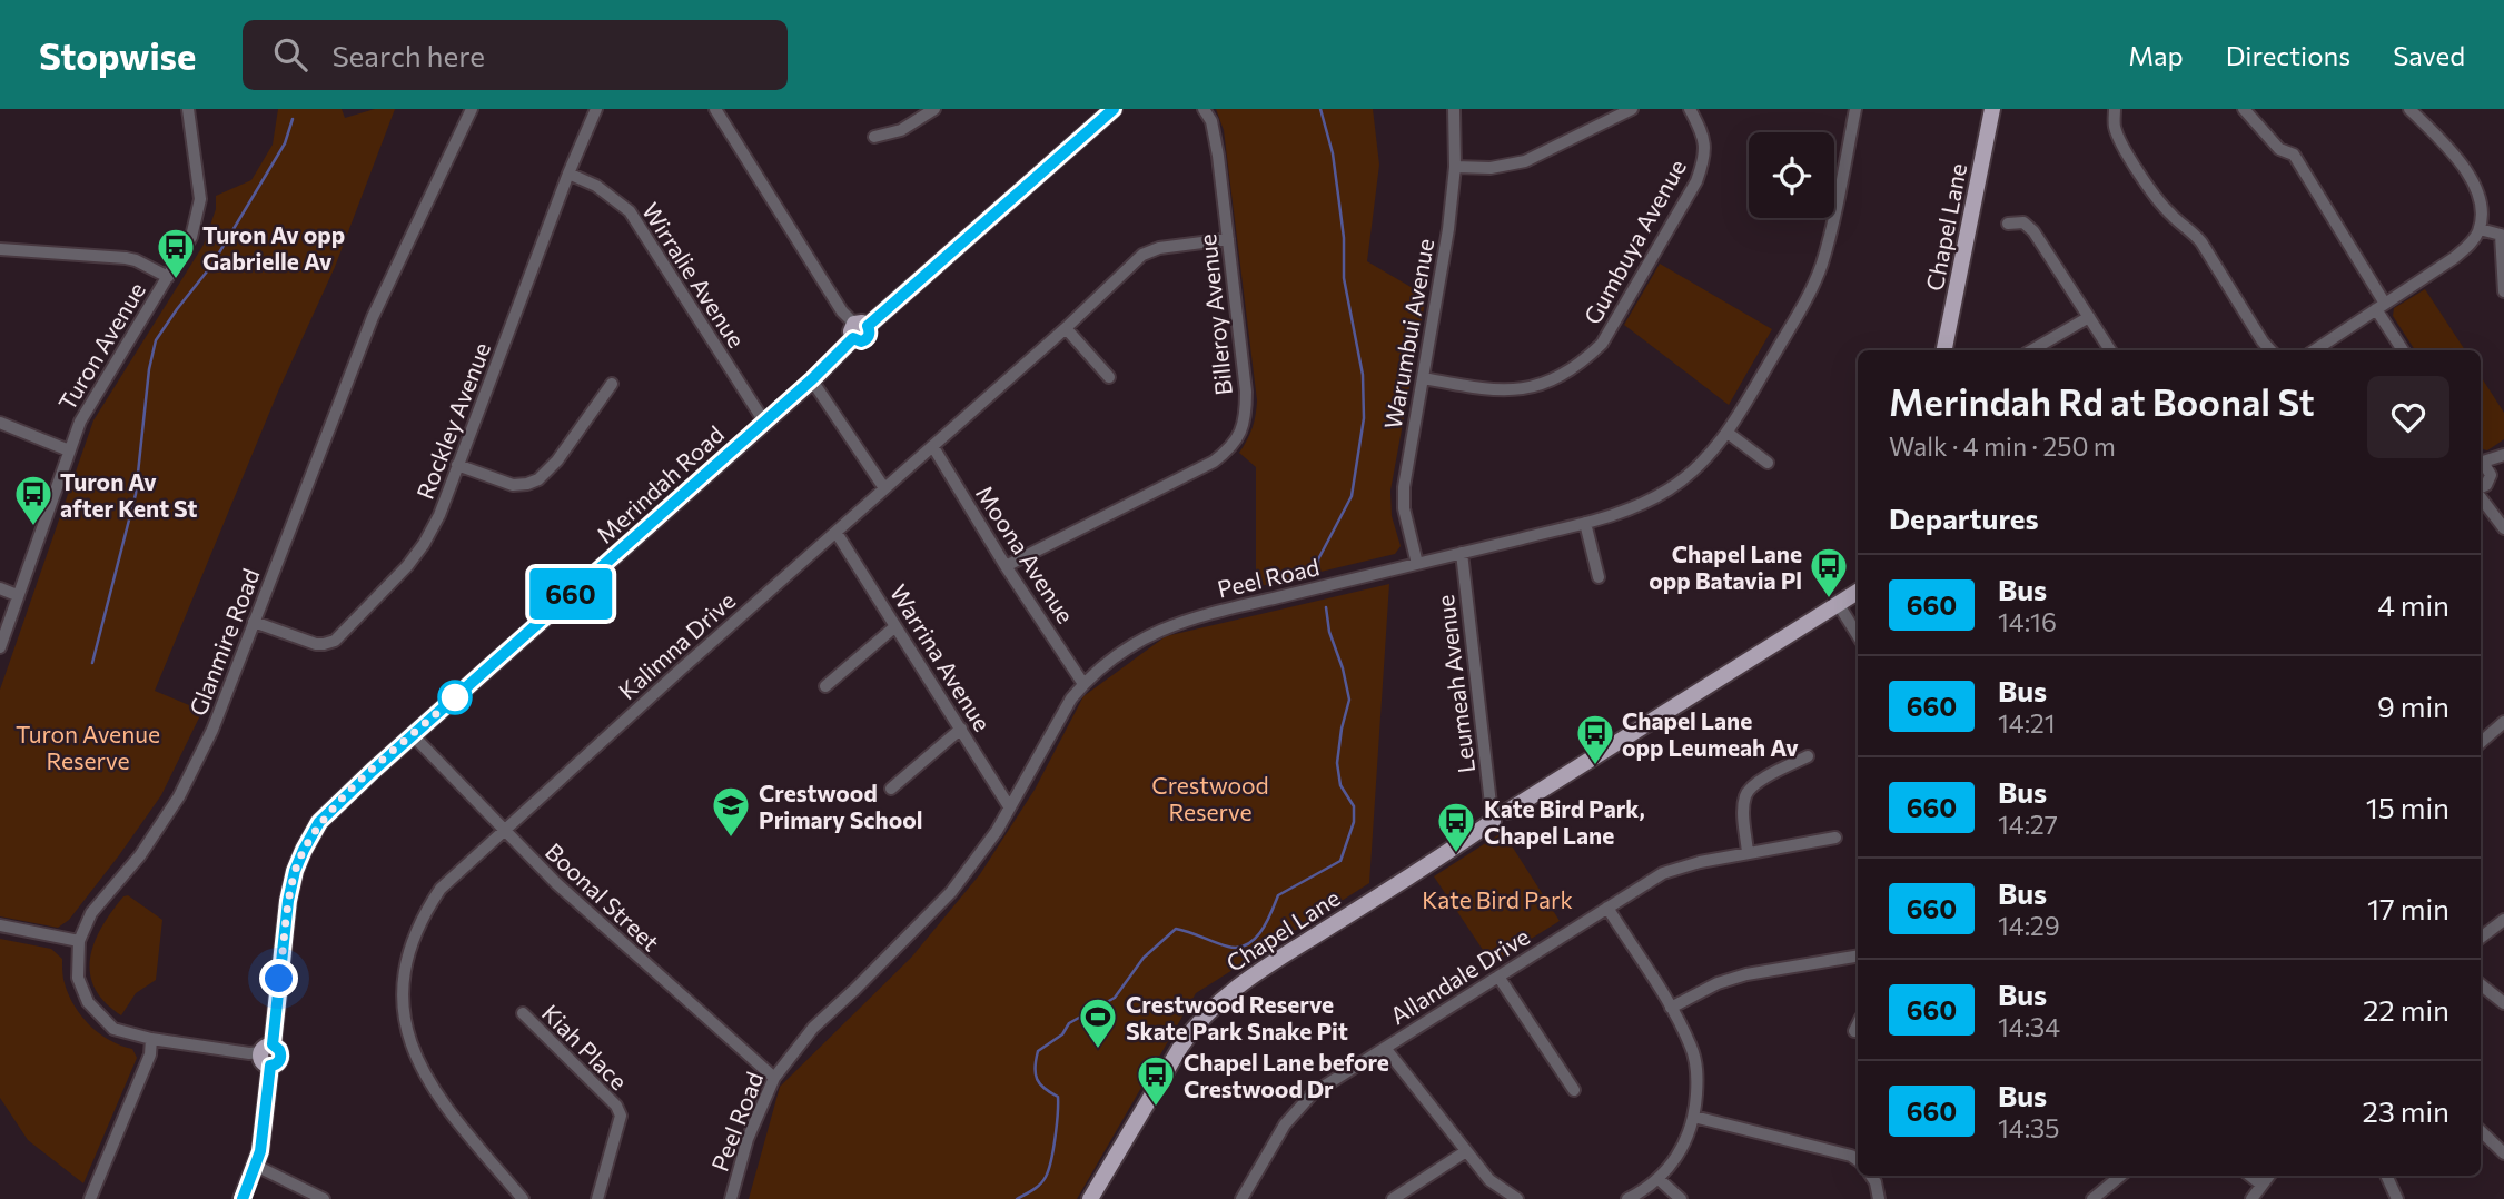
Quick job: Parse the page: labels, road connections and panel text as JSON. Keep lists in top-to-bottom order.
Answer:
{
  "streets": {
    "main road": ["Chapel Lane", "Merindah Road"],
    "street": [
      "Gumbuya Avenue",
      "Wirralie Avenue",
      "Billeroy Avenue",
      "Warumbui Avenue",
      "Turon Avenue",
      "Rockley Avenue",
      "Moona Avenue",
      "Peel Road",
      "Glanmire Road",
      "Kalimna Drive",
      "Warrina Avenue",
      "Leumeah Avenue",
      "Boonal Street",
      "Allandale Drive",
      "Kiah Place"
    ]
  },
  "crossings": [
    ["Chapel Lane", "Leumeah Avenue"],
    ["Gumbuya Avenue", "Warumbui Avenue"],
    ["Wirralie Avenue", "Rockley Avenue"],
    ["Wirralie Avenue", "Merindah Road"],
    ["Billeroy Avenue", "Moona Avenue"],
    ["Billeroy Avenue", "Kalimna Drive"],
    ["Warumbui Avenue", "Peel Road"],
    ["Rockley Avenue", "Glanmire Road"],
    ["Merindah Road", "Glanmire Road"],
    ["Merindah Road", "Boonal Street"],
    ["Moona Avenue", "Peel Road"],
    ["Moona Avenue", "Kalimna Drive"],
    ["Peel Road", "Warrina Avenue"],
    ["Peel Road", "Leumeah Avenue"],
    ["Peel Road", "Boonal Street"],
    ["Kalimna Drive", "Warrina Avenue"],
    ["Kalimna Drive", "Boonal Street"]
  ],
  "parks": ["Turon Avenue Reserve", "Crestwood Reserve", "Kate Bird Park"],
  "places": {
    "bus stop": [
      "Turon Av opp Gabrielle Av",
      "Turon Av after Kent St",
      "Chapel Lane opp Batavia Pl",
      "Chapel Lane opp Leumeah Av",
      "Kate Bird Park, Chapel Lane",
      "Chapel Lane before Crestwood Dr"
    ],
    "school or university": ["Crestwood Primary School"],
    "sports": ["Crestwood Reserve Skate Park Snake Pit"]
  },
  "lines": ["bus line 660"],
  "page": {
    "header": "Stopwise",
    "search": "Search here",
    "nav": ["Map", "Directions", "Saved"],
    "on_map": "660",
    "heading": [
      ["Merindah Rd at Boonal St", "Walk · 4 min · 250 m"],
      "Departures"
    ],
    "list": [
      {
        "mark": "660",
        "name": "Bus",
        "note": "14:16",
        "value": "4 min"
      },
      {
        "mark": "660",
        "name": "Bus",
        "note": "14:21",
        "value": "9 min"
      },
      {
        "mark": "660",
        "name": "Bus",
        "note": "14:27",
        "value": "15 min"
      },
      {
        "mark": "660",
        "name": "Bus",
        "note": "14:29",
        "value": "17 min"
      },
      {
        "mark": "660",
        "name": "Bus",
        "note": "14:34",
        "value": "22 min"
      },
      {
        "mark": "660",
        "name": "Bus",
        "note": "14:35",
        "value": "23 min"
      }
    ]
  }
}
